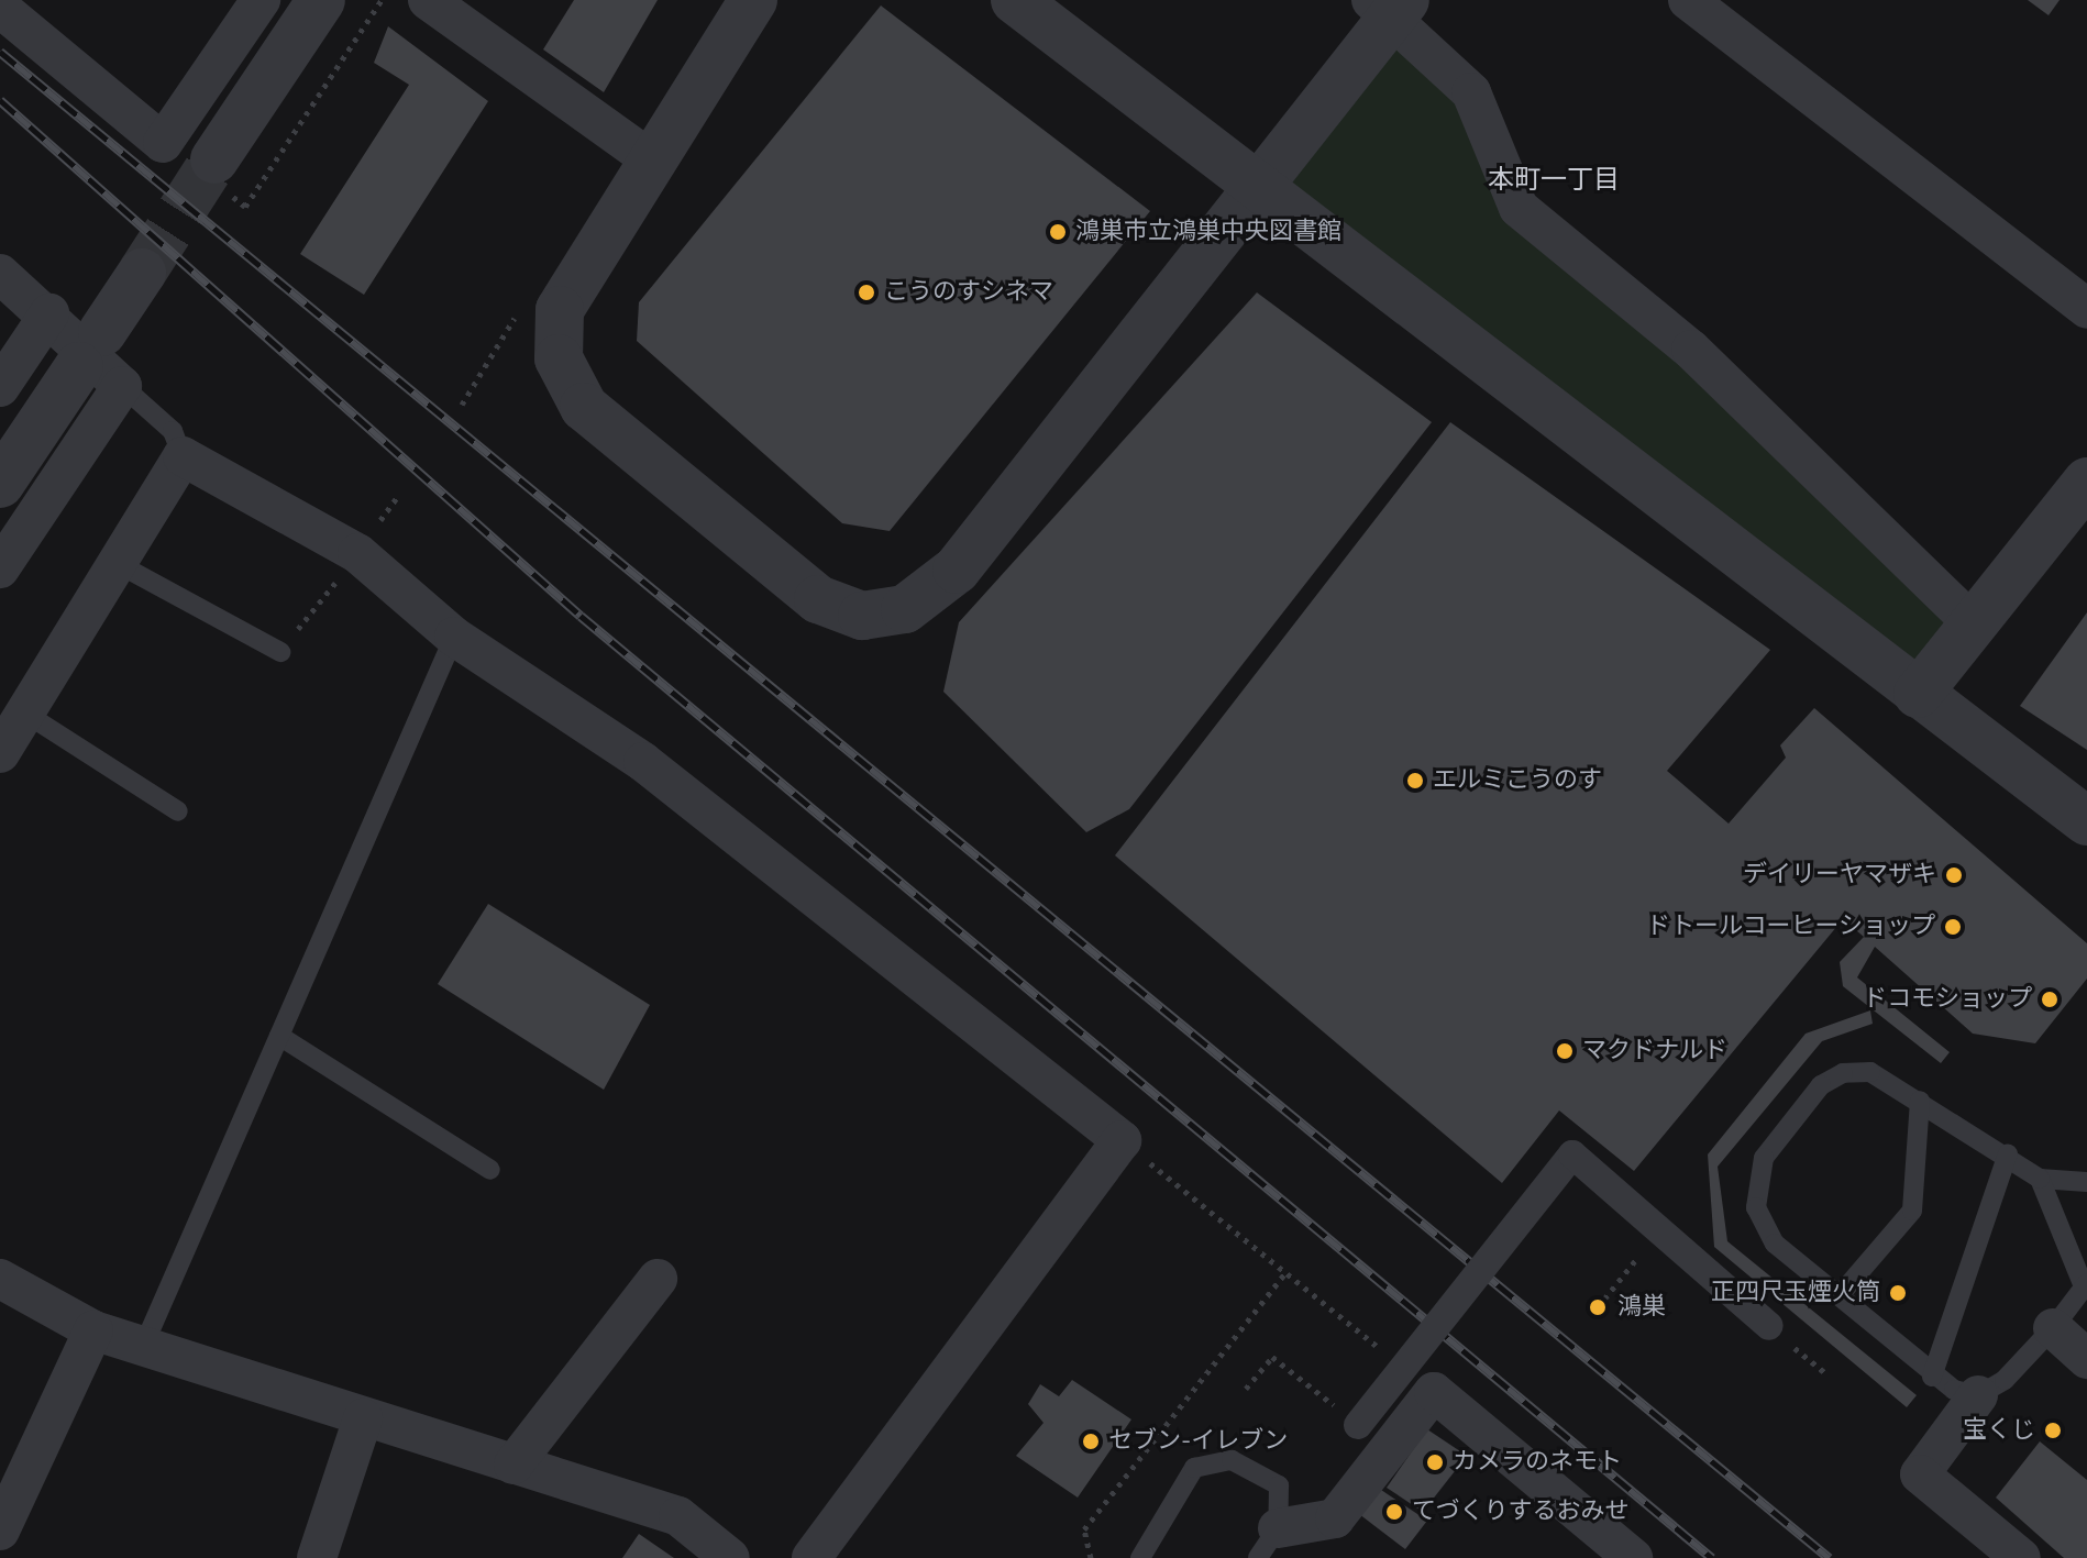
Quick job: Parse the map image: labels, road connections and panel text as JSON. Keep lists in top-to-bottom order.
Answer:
{
  "districts": ["本町一丁目"],
  "places": [
    "鴻巣市立鴻巣中央図書館",
    "こうのすシネマ",
    "エルミこうのす",
    "デイリーヤマザキ",
    "ドトールコーヒーショップ",
    "ドコモショップ",
    "マクドナルド",
    "正四尺玉煙火筒",
    "鴻巣",
    "宝くじ",
    "セブン-イレブン",
    "カメラのネモト",
    "てづくりするおみせ"
  ]
}
